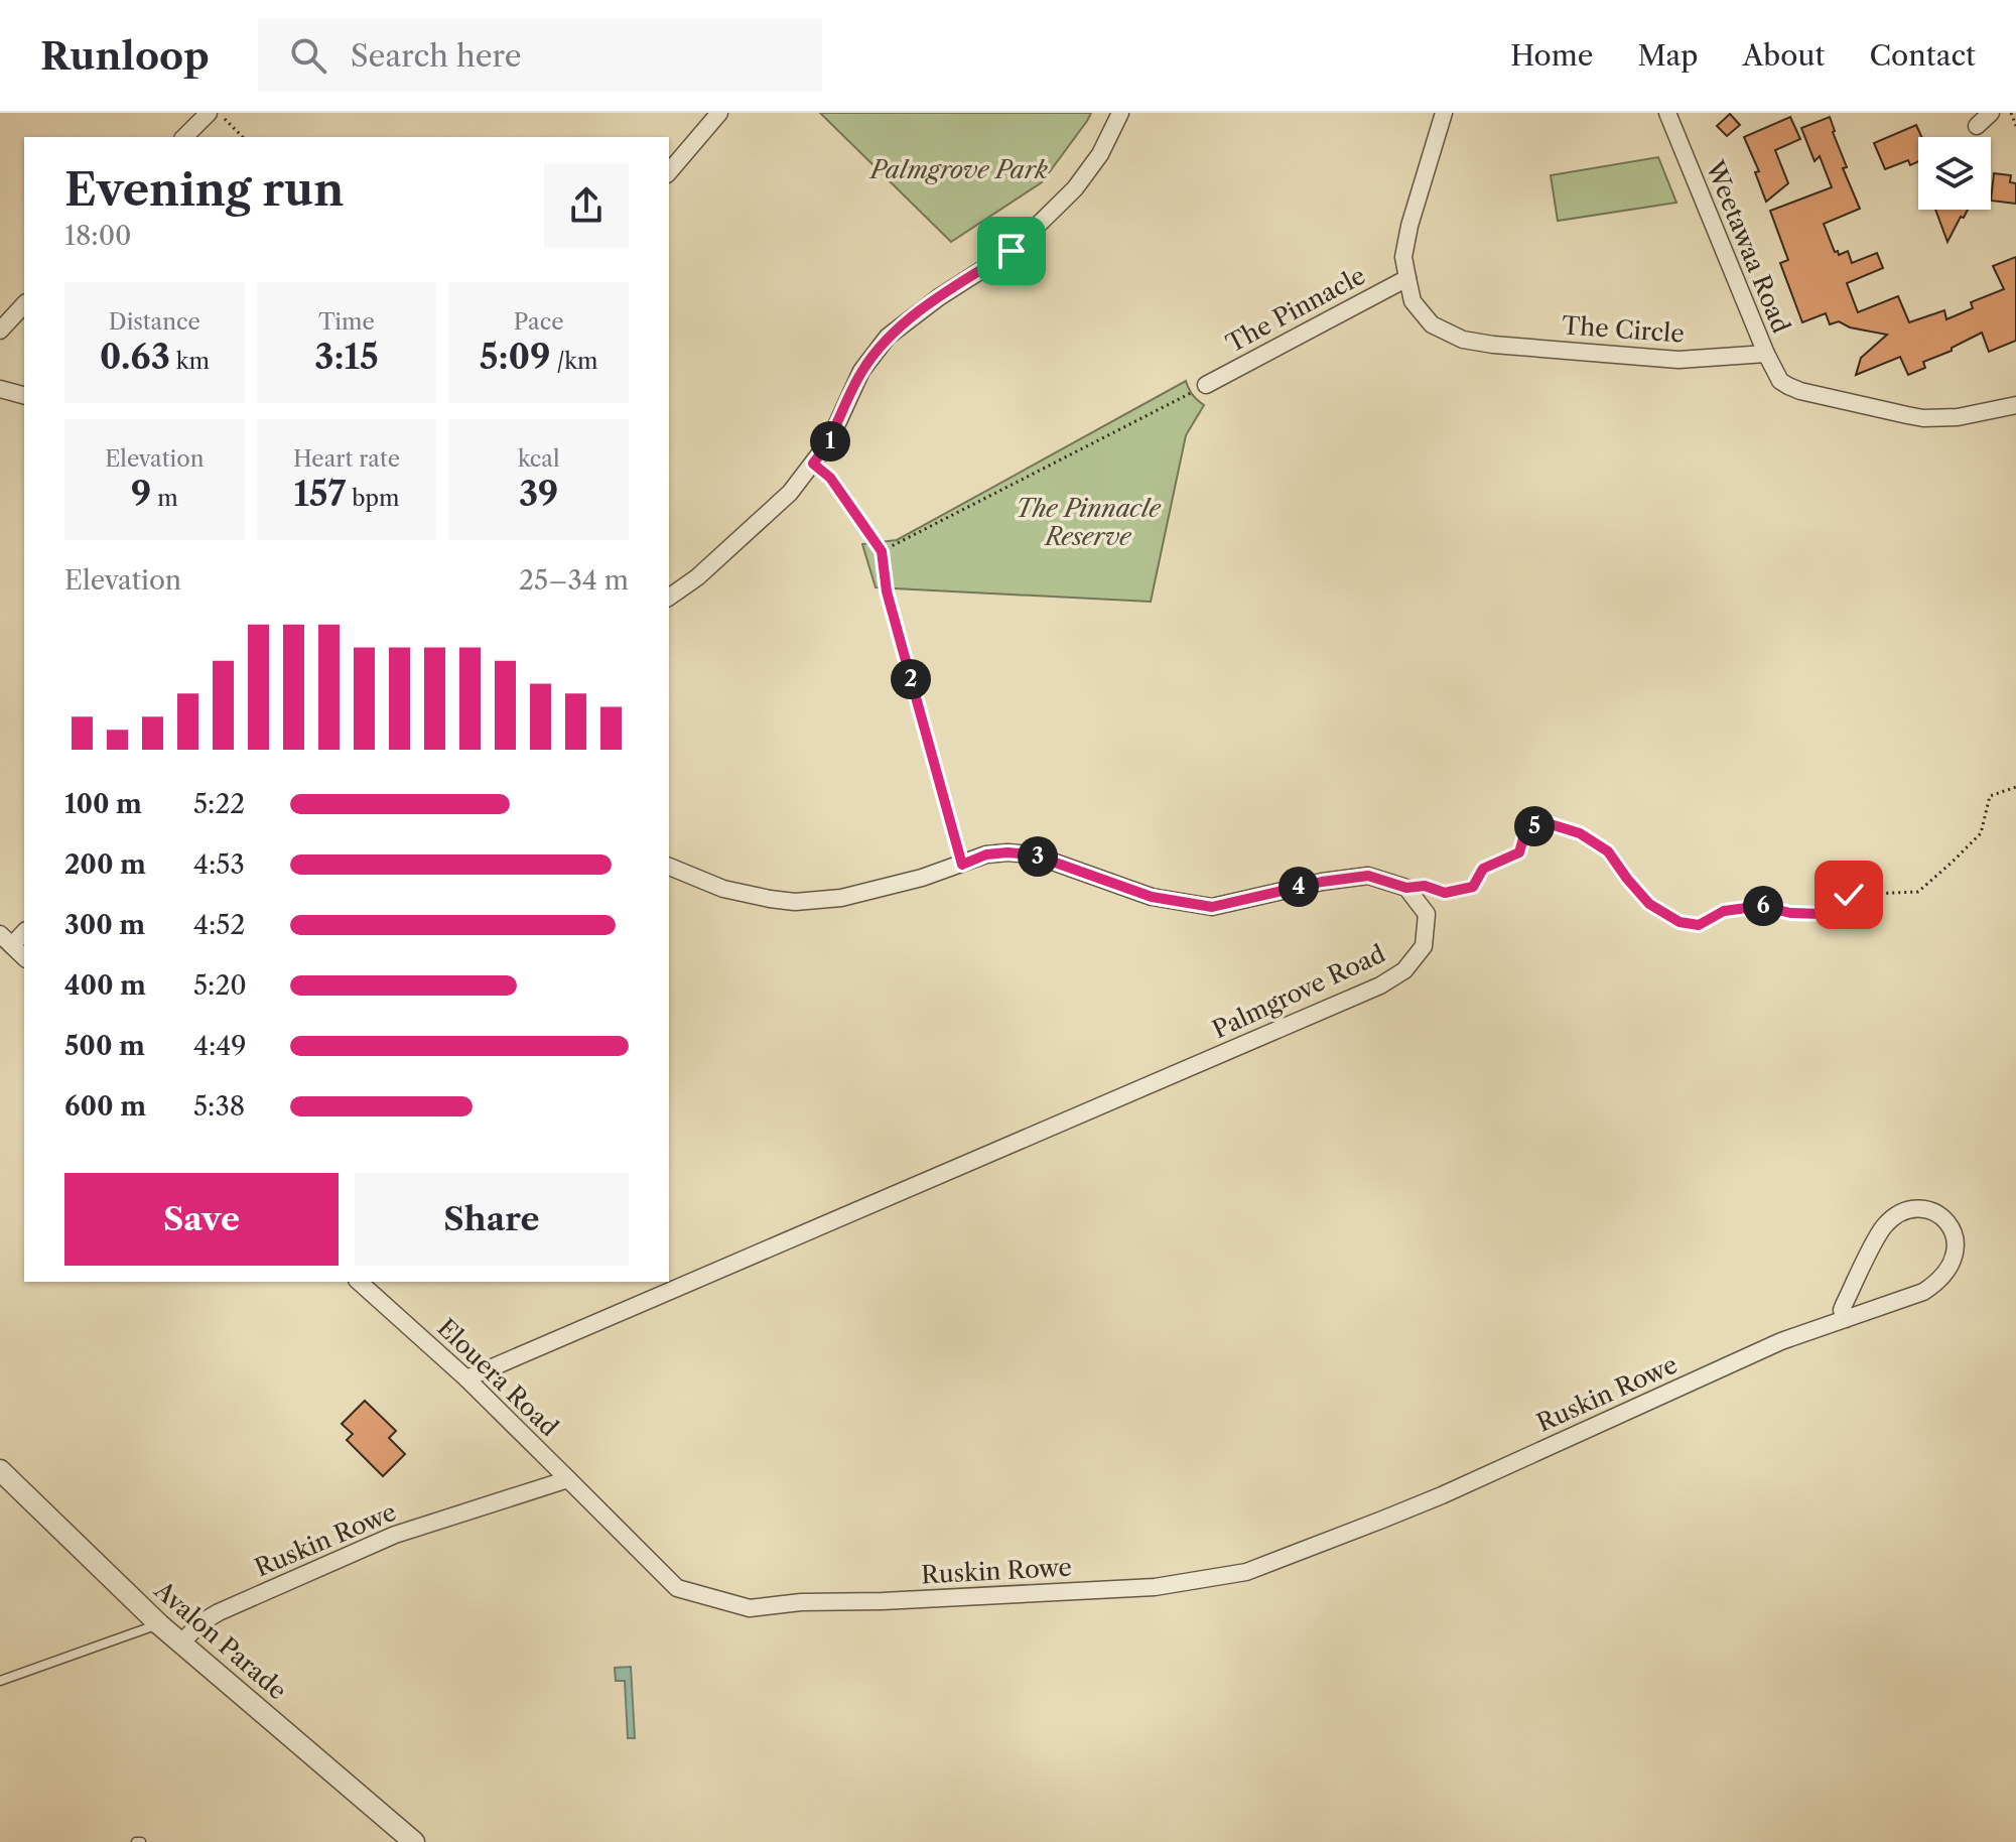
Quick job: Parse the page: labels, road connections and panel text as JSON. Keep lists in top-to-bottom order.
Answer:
{
  "streets": {
    "street": [
      "Weetawaa Road",
      "The Pinnacle",
      "The Circle",
      "Palmgrove Road",
      "Elouera Road",
      "Ruskin Rowe",
      "Avalon Parade"
    ]
  },
  "crossings": [
    ["Weetawaa Road", "The Circle"],
    ["The Pinnacle", "The Circle"],
    ["Palmgrove Road", "Elouera Road"],
    ["Elouera Road", "Ruskin Rowe"],
    ["Ruskin Rowe", "Avalon Parade"]
  ],
  "parks": ["Palmgrove Park", "The Pinnacle Reserve"],
  "page": {
    "header": "Runloop",
    "search": "Search here",
    "nav": [
      "Home",
      "Map",
      "About",
      "Contact"
    ],
    "heading": ["Evening run", "18:00"],
    "stats": [
      ["Distance", "0.63 km"],
      ["Time", "3:15"],
      ["Pace", "5:09 /km"],
      ["Elevation", "9 m"],
      ["Heart rate", "157 bpm"],
      ["kcal", "39"]
    ],
    "pins": [
      "1",
      "2",
      "5",
      "3",
      "4",
      "6"
    ],
    "chart": ["Elevation", "25–34 m"],
    "list": [
      {
        "name": "100 m",
        "note": "5:22"
      },
      {
        "name": "200 m",
        "note": "4:53"
      },
      {
        "name": "300 m",
        "note": "4:52"
      },
      {
        "name": "400 m",
        "note": "5:20"
      },
      {
        "name": "500 m",
        "note": "4:49"
      },
      {
        "name": "600 m",
        "note": "5:38"
      }
    ],
    "buttons": ["Save", "Share"]
  }
}
